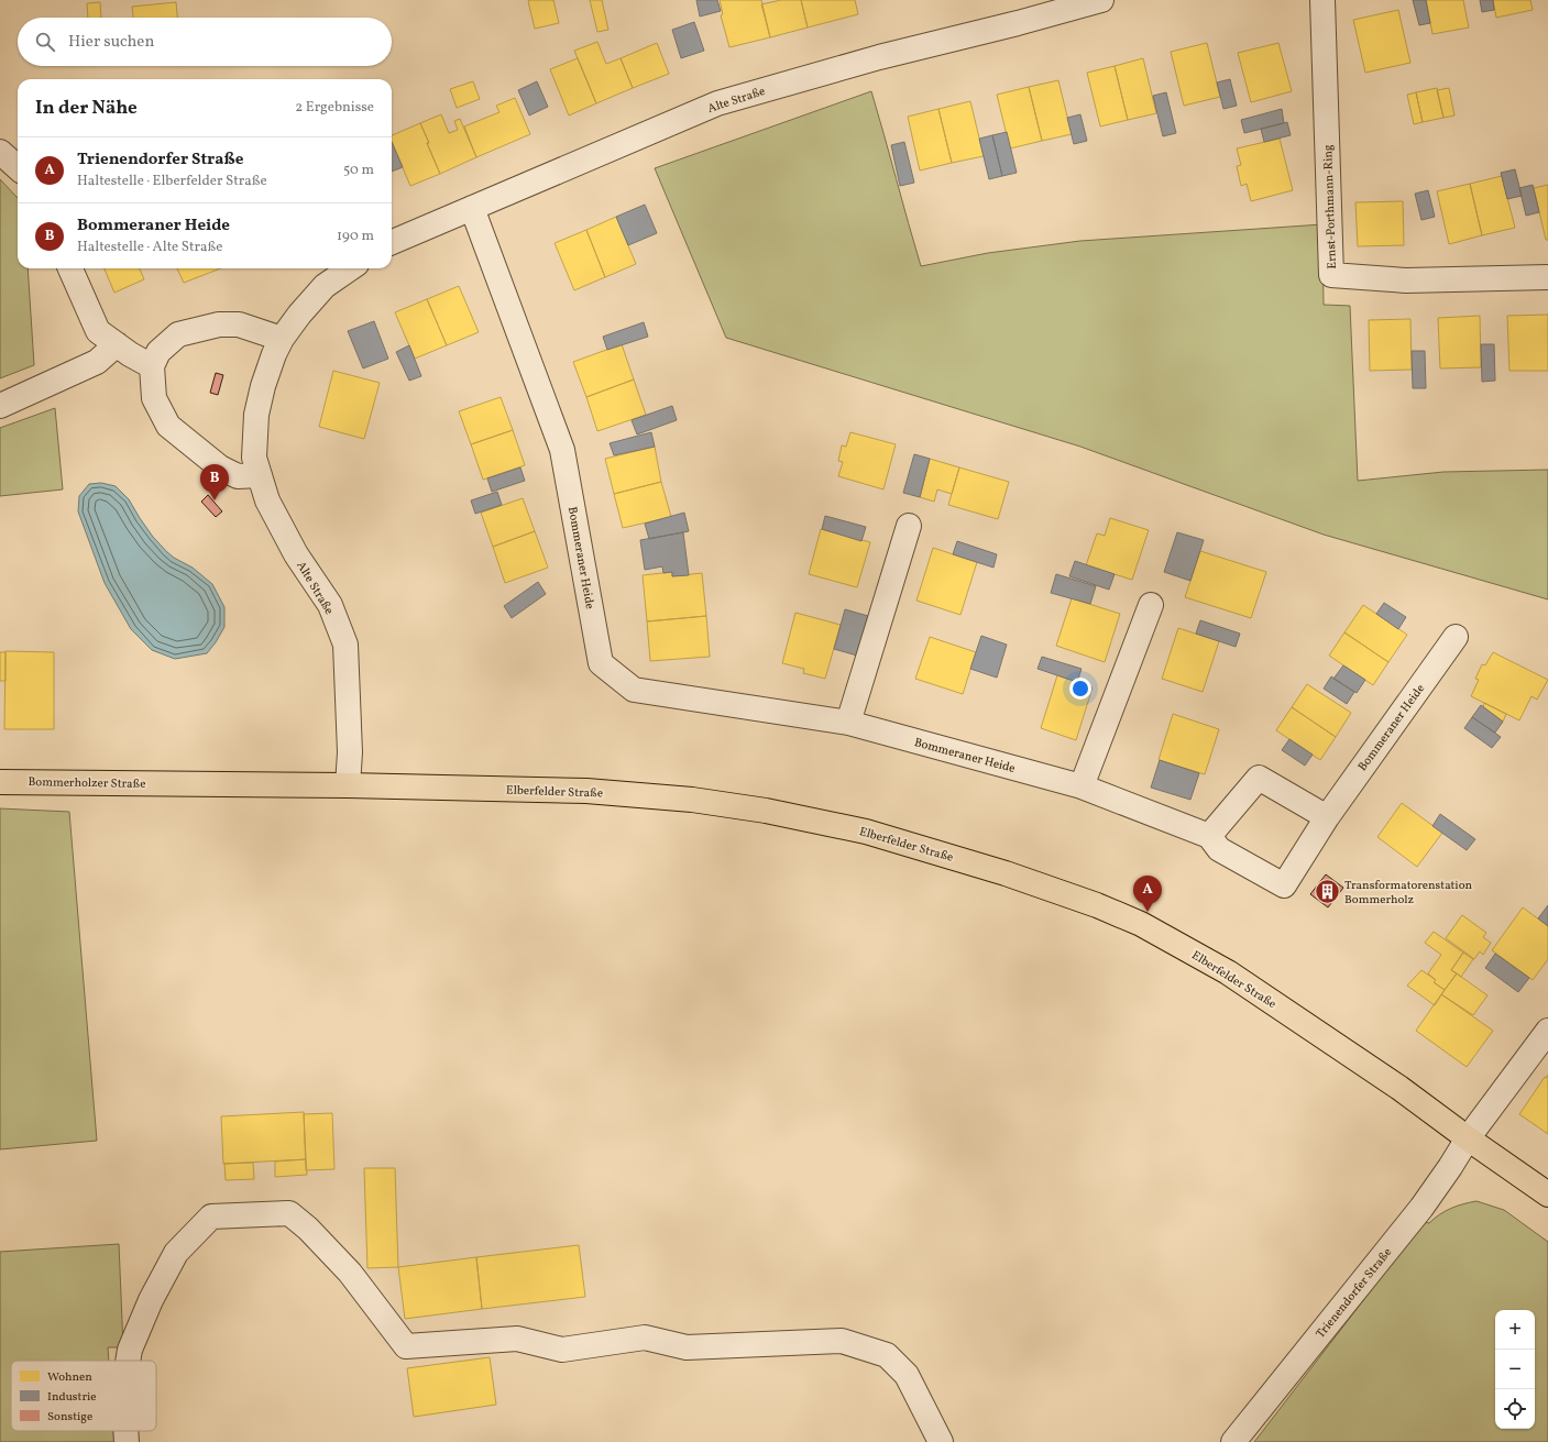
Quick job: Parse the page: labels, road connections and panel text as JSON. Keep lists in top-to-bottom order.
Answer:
{
  "streets": {
    "main road": ["Bommerholzer Straße", "Elberfelder Straße"],
    "street": [
      "Alte Straße",
      "Ernst-Porthmann-Ring",
      "Bommeraner Heide",
      "Trienendorfer Straße"
    ]
  },
  "crossings": [
    ["Alte Straße", "Bommeraner Heide"],
    ["Alte Straße", "Elberfelder Straße"],
    ["Bommerholzer Straße", "Elberfelder Straße"],
    ["Elberfelder Straße", "Trienendorfer Straße"]
  ],
  "places": {
    "building": ["Transformatorenstation Bommerholz"]
  },
  "legend": ["Wohnen", "Industrie", "Sonstige"],
  "page": {
    "search": "Hier suchen",
    "heading": ["In der Nähe", "2 Ergebnisse"],
    "list": [
      {
        "mark": "A",
        "name": "Trienendorfer Straße",
        "note": "Haltestelle · Elberfelder Straße",
        "value": "50 m"
      },
      {
        "mark": "B",
        "name": "Bommeraner Heide",
        "note": "Haltestelle · Alte Straße",
        "value": "190 m"
      }
    ],
    "pins": ["B", "A"],
    "map_buttons": ["+", "−"]
  }
}
